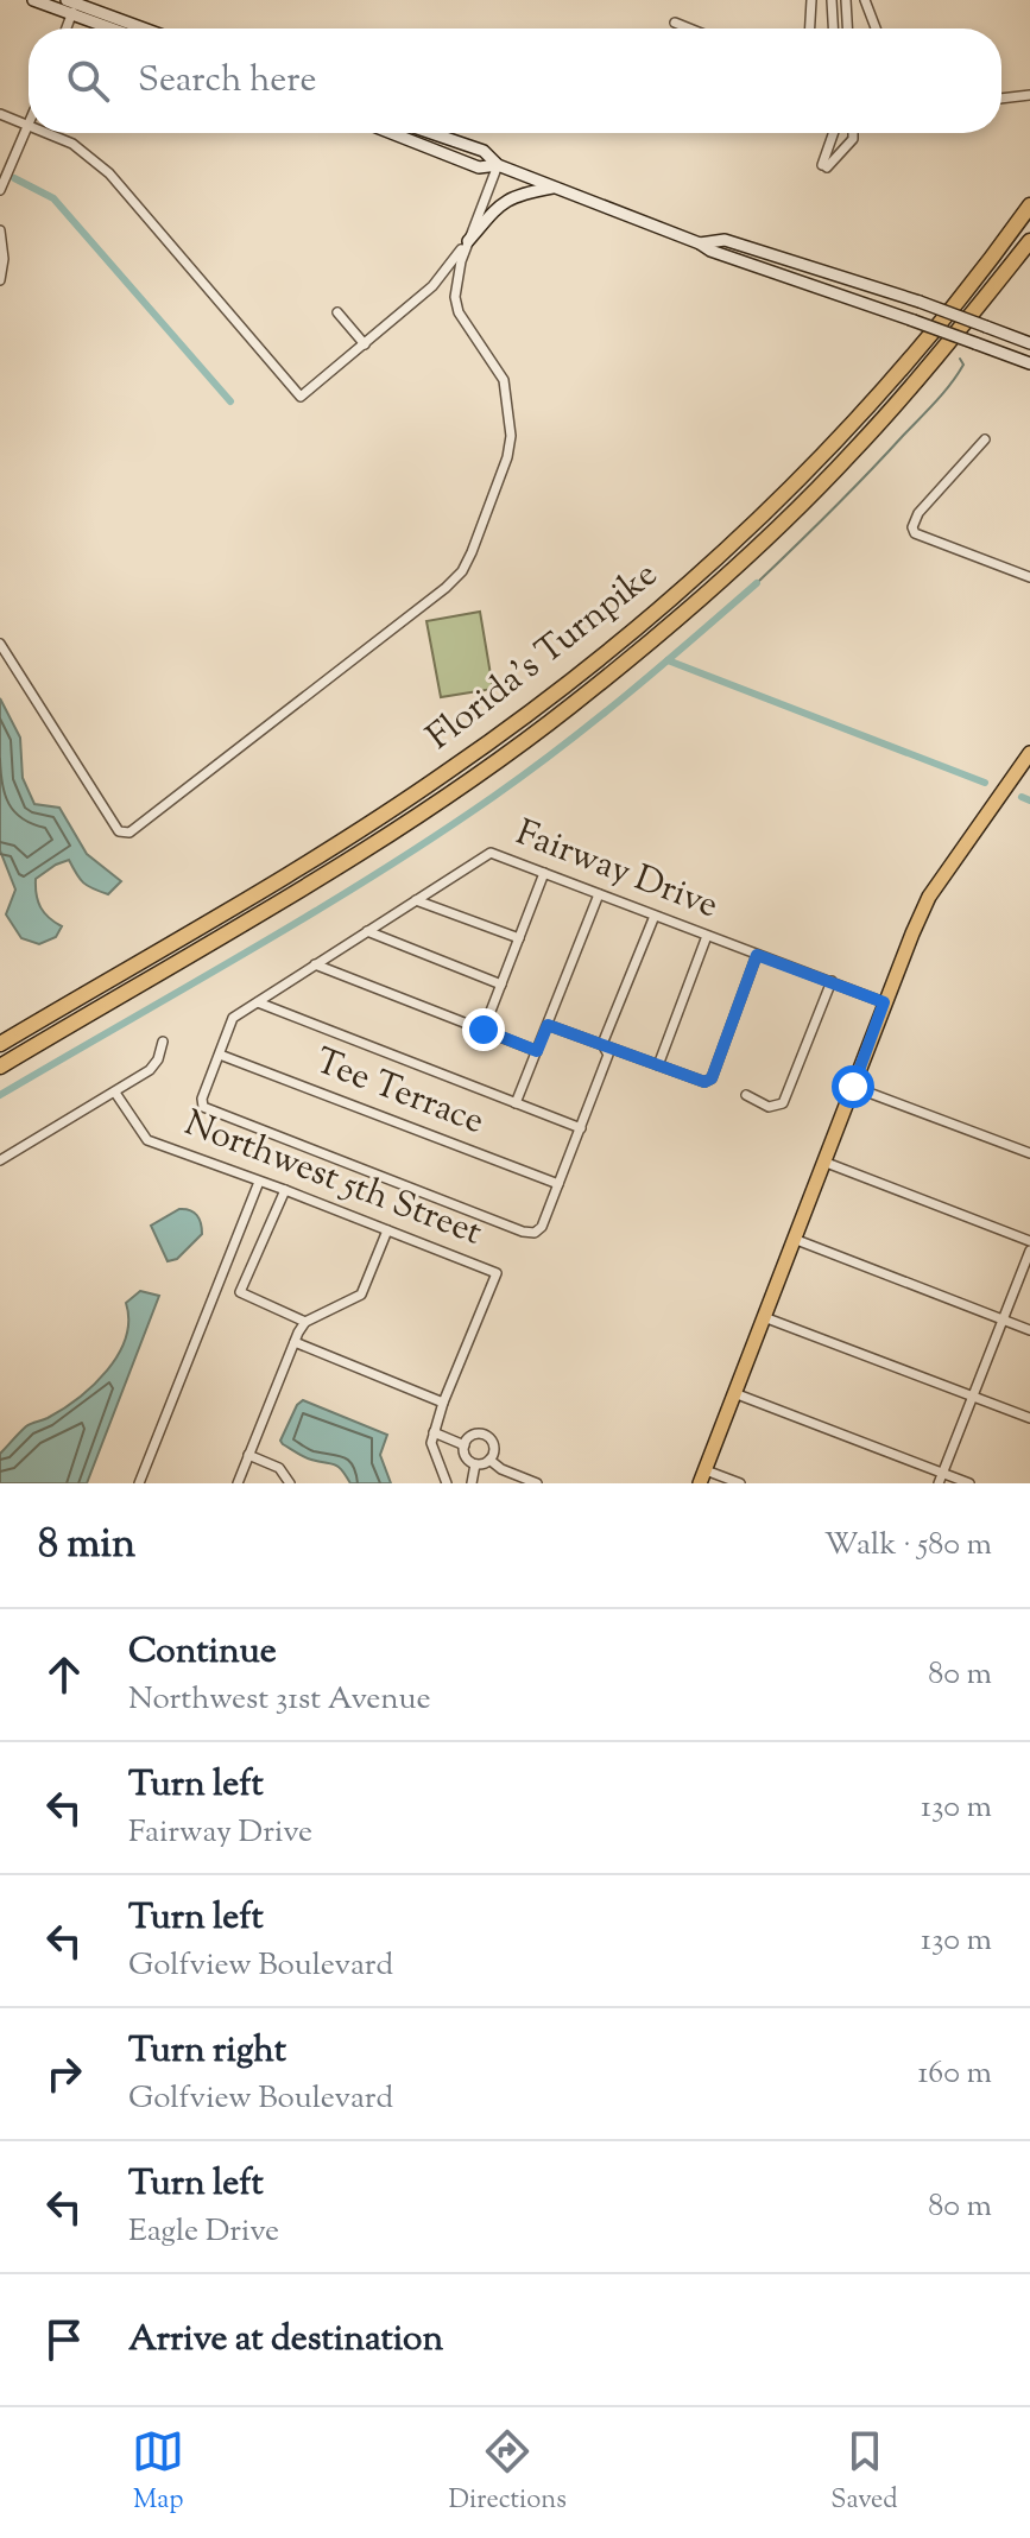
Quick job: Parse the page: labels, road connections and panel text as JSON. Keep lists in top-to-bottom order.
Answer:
{
  "streets": {
    "highway": ["Florida's Turnpike"],
    "street": ["Fairway Drive", "Tee Terrace", "Northwest 5th Street"]
  },
  "crossings": [
    ["Fairway Drive", "Tee Terrace"]
  ],
  "page": {
    "search": "Search here",
    "heading": ["8 min", "Walk · 580 m"],
    "list": [
      ["Continue", "Northwest 31st Avenue", "80 m"],
      ["Turn left", "Fairway Drive", "130 m"],
      ["Turn left", "Golfview Boulevard", "130 m"],
      ["Turn right", "Golfview Boulevard", "160 m"],
      ["Turn left", "Eagle Drive", "80 m"],
      "Arrive at destination"
    ],
    "nav": ["Map", "Directions", "Saved"]
  }
}
